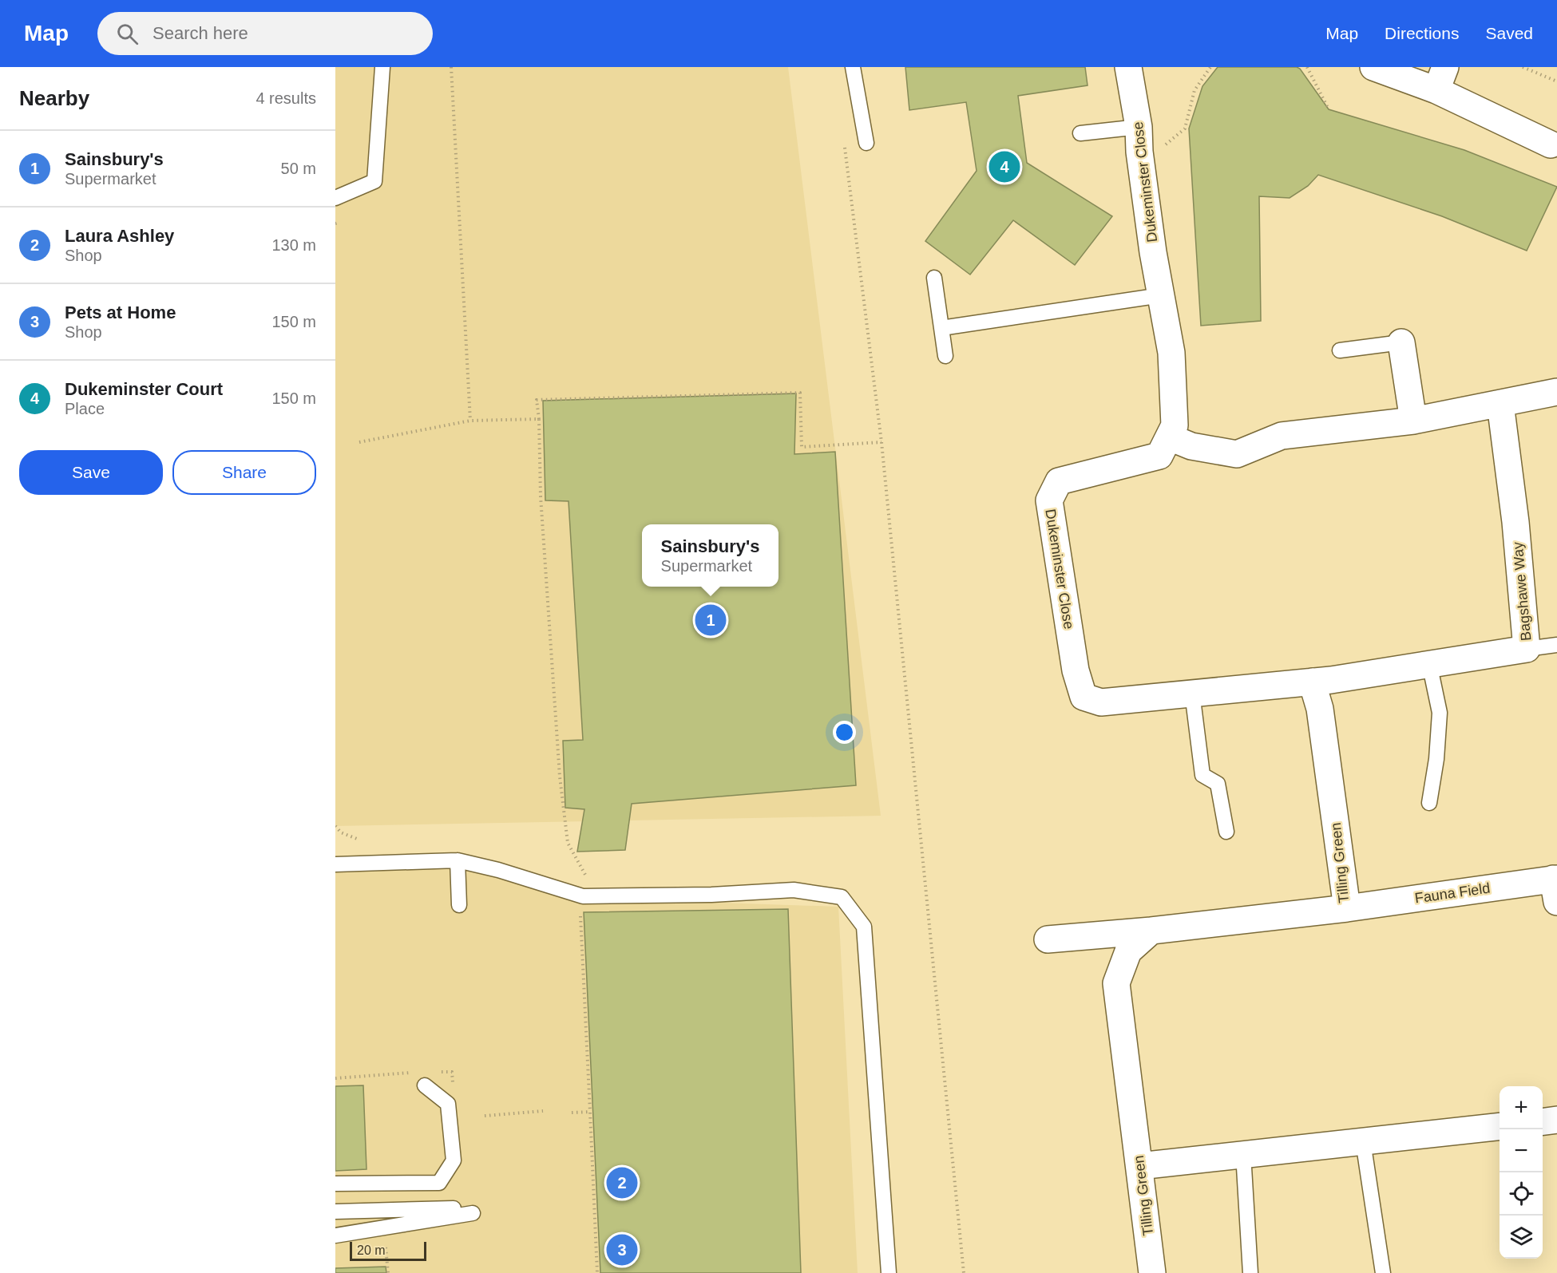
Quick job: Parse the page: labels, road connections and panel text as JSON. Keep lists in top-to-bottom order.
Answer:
{
  "streets": {
    "street": [
      "Dukeminster Close",
      "Bagshawe Way",
      "Tilling Green",
      "Fauna Field"
    ]
  },
  "crossings": [
    ["Dukeminster Close", "Bagshawe Way"],
    ["Dukeminster Close", "Tilling Green"],
    ["Bagshawe Way", "Tilling Green"],
    ["Tilling Green", "Fauna Field"]
  ],
  "scale_bar": "20 m",
  "page": {
    "header": "Map",
    "search": "Search here",
    "nav": ["Map", "Directions", "Saved"],
    "heading": ["Nearby", "4 results"],
    "list": [
      {
        "mark": "1",
        "name": "Sainsbury's",
        "note": "Supermarket",
        "value": "50 m"
      },
      {
        "mark": "2",
        "name": "Laura Ashley",
        "note": "Shop",
        "value": "130 m"
      },
      {
        "mark": "3",
        "name": "Pets at Home",
        "note": "Shop",
        "value": "150 m"
      },
      {
        "mark": "4",
        "name": "Dukeminster Court",
        "note": "Place",
        "value": "150 m"
      }
    ],
    "pins": [
      "4",
      "1",
      "2",
      "3"
    ],
    "buttons": ["Save", "Share"],
    "popup": ["Sainsbury's", "Supermarket"],
    "map_buttons": ["+", "−"],
    "scale": "20 m"
  }
}
